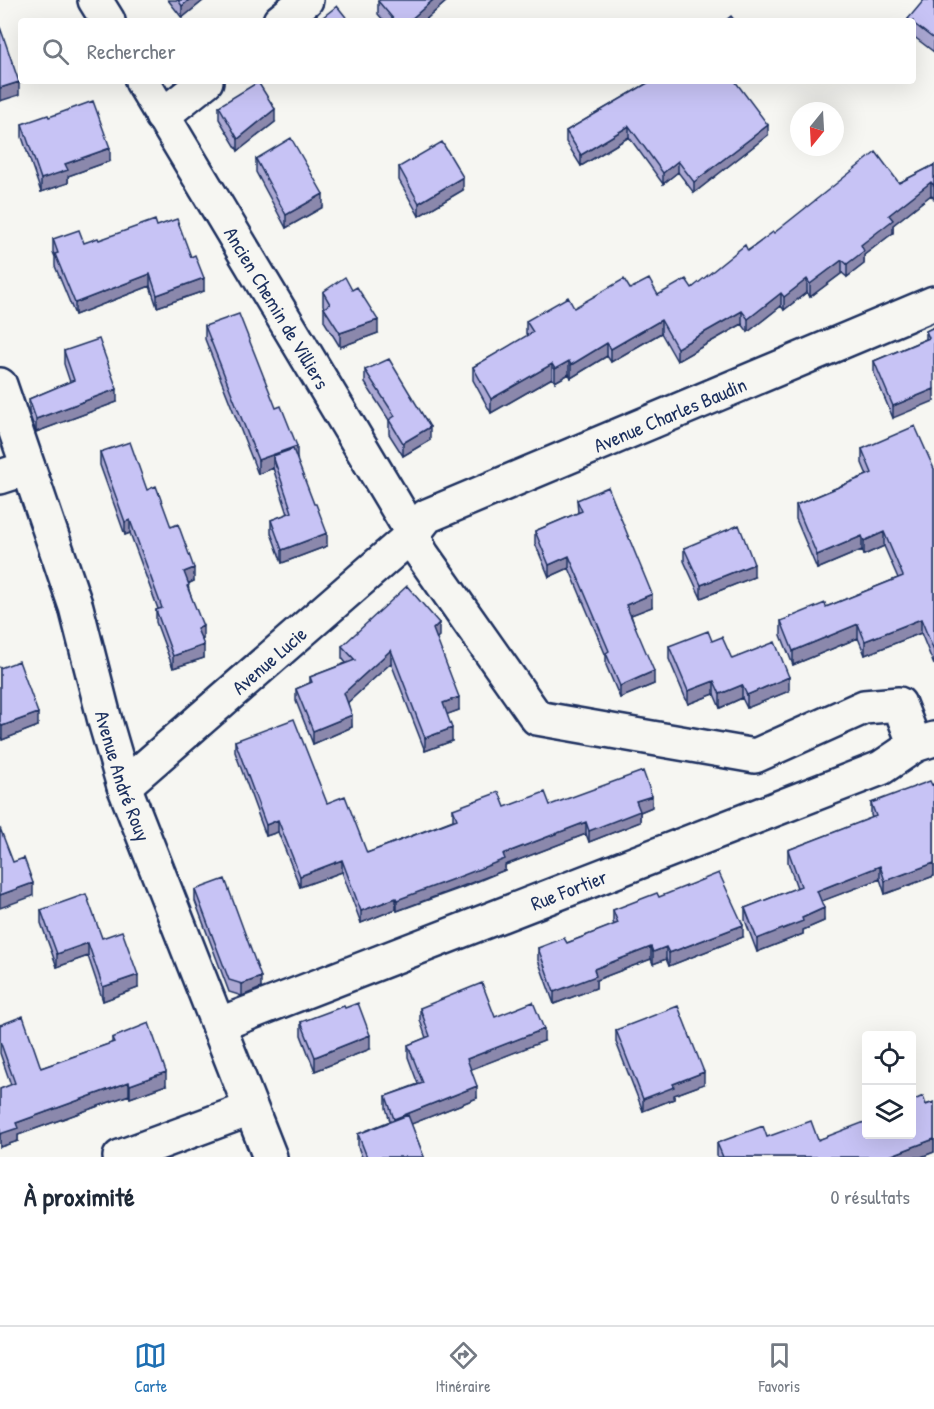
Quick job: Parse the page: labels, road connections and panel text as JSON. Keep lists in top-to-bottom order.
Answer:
{
  "streets": {
    "street": [
      "Ancien Chemin de Villiers",
      "Avenue Charles Baudin",
      "Avenue Lucie",
      "Avenue André Rouy",
      "Rue Fortier"
    ]
  },
  "crossings": [
    ["Ancien Chemin de Villiers", "Avenue Charles Baudin"],
    ["Ancien Chemin de Villiers", "Avenue Lucie"],
    ["Ancien Chemin de Villiers", "Rue Fortier"],
    ["Avenue Charles Baudin", "Avenue Lucie"],
    ["Avenue Lucie", "Avenue André Rouy"],
    ["Avenue André Rouy", "Rue Fortier"]
  ],
  "north": "bottom",
  "page": {
    "search": "Rechercher",
    "heading": ["À proximité", "0 résultats"],
    "nav": ["Carte", "Itinéraire", "Favoris"]
  }
}
